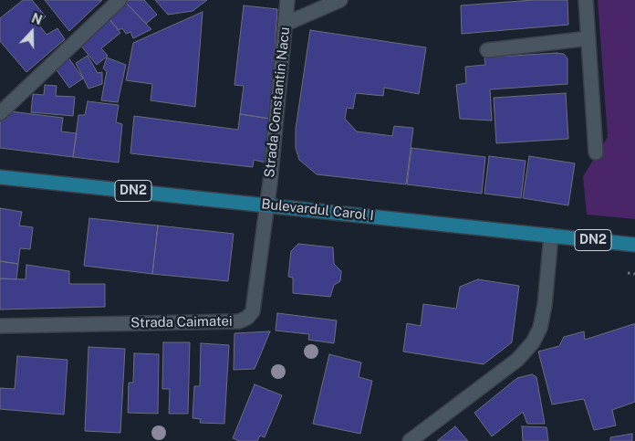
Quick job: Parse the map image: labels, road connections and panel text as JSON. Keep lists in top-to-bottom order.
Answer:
{
  "streets": {
    "main road": ["DN2", "Bulevardul Carol I"],
    "street": ["Strada Constantin Nacu", "Strada Caimatei"]
  },
  "crossings": [
    ["Strada Constantin Nacu", "Bulevardul Carol I"],
    ["Strada Constantin Nacu", "Strada Caimatei"],
    ["Bulevardul Carol I", "Strada Caimatei"]
  ],
  "north": "top"
}
